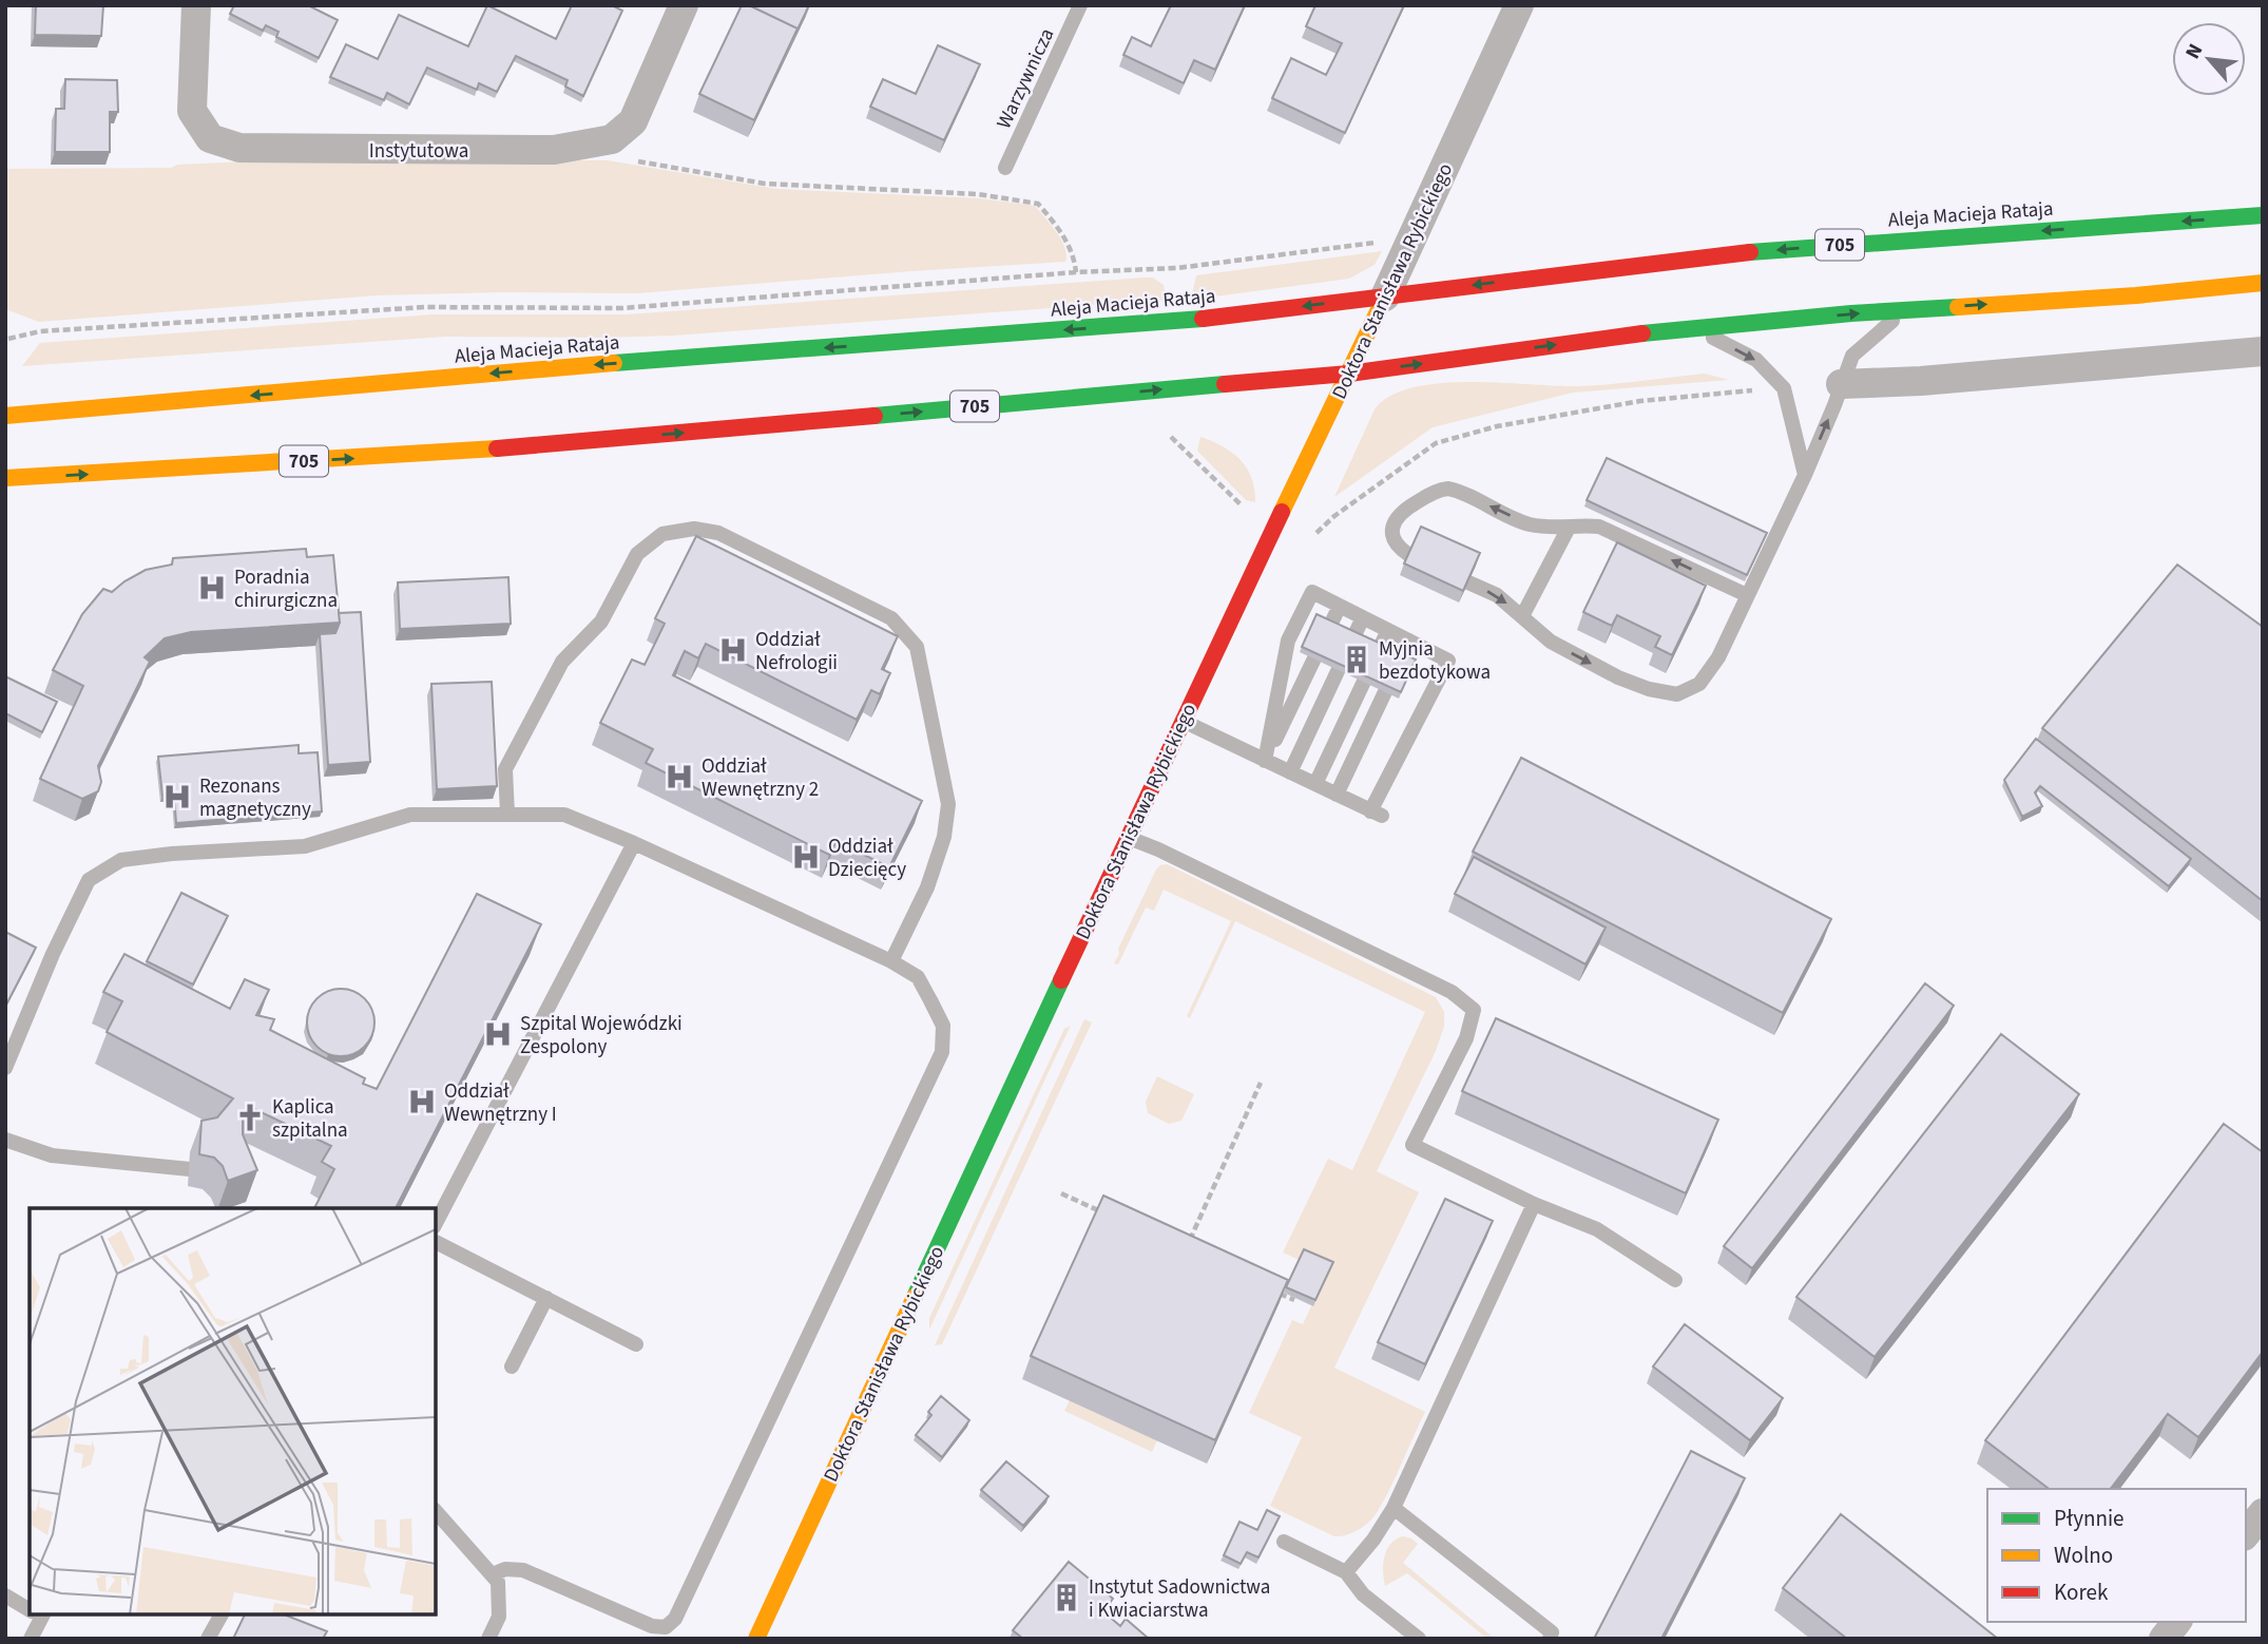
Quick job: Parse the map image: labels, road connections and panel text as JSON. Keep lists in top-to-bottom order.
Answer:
{
  "streets": {
    "main road": ["Aleja Macieja Rataja", "705", "Doktora Stanisława Rybickiego"],
    "street": ["Instytutowa"],
    "lane": ["Warzywnicza"]
  },
  "crossings": [
    ["Aleja Macieja Rataja", "Doktora Stanisława Rybickiego"],
    ["705", "Doktora Stanisława Rybickiego"]
  ],
  "places": {
    "hospital": [
      "Poradnia chirurgiczna",
      "Oddział Nefrologii",
      "Oddział Wewnętrzny 2",
      "Rezonans magnetyczny",
      "Oddział Dziecięcy",
      "Szpital Wojewódzki Zespolony",
      "Oddział Wewnętrzny I"
    ],
    "building": ["Myjnia bezdotykowa", "Instytut Sadownictwa i Kwiaciarstwa"],
    "church": ["Kaplica szpitalna"]
  },
  "legend": ["Płynnie", "Wolno", "Korek"],
  "north": "top left"
}
